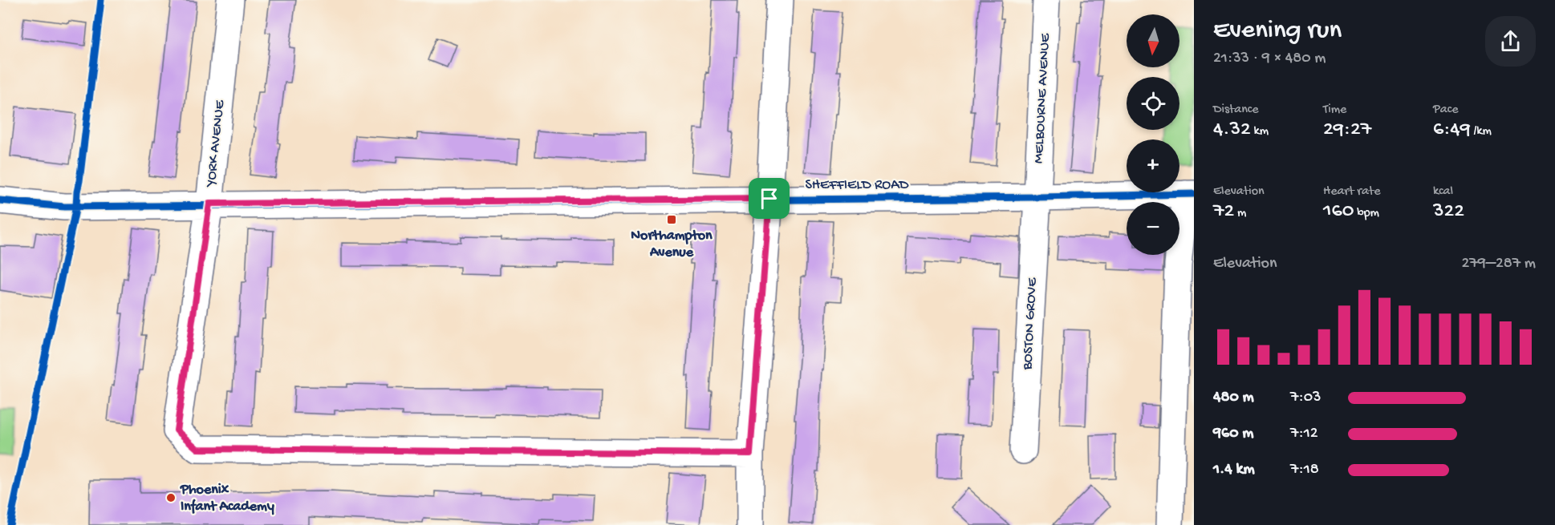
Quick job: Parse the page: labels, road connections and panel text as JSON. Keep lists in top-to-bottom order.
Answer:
{
  "streets": {
    "street": [
      "MELBOURNE AVENUE",
      "YORK AVENUE",
      "SHEFFIELD ROAD",
      "BOSTON GROVE"
    ]
  },
  "crossings": [
    ["MELBOURNE AVENUE", "SHEFFIELD ROAD"],
    ["MELBOURNE AVENUE", "BOSTON GROVE"],
    ["YORK AVENUE", "SHEFFIELD ROAD"],
    ["SHEFFIELD ROAD", "BOSTON GROVE"]
  ],
  "places": {
    "transit": ["Northampton Avenue"],
    "other": ["Phoenix Infant Academy"]
  },
  "north": "bottom",
  "page": {
    "heading": ["Evening run", "21:33 · 9 × 480 m"],
    "map_buttons": ["+", "−"],
    "stats": [
      ["Distance", "4.32 km"],
      ["Time", "29:27"],
      ["Pace", "6:49 /km"],
      ["Elevation", "72 m"],
      ["Heart rate", "160 bpm"],
      ["kcal", "322"]
    ],
    "chart": ["Elevation", "279–287 m"],
    "list": [
      {
        "name": "480 m",
        "note": "7:03"
      },
      {
        "name": "960 m",
        "note": "7:12"
      },
      {
        "name": "1.4 km",
        "note": "7:18"
      }
    ]
  }
}
